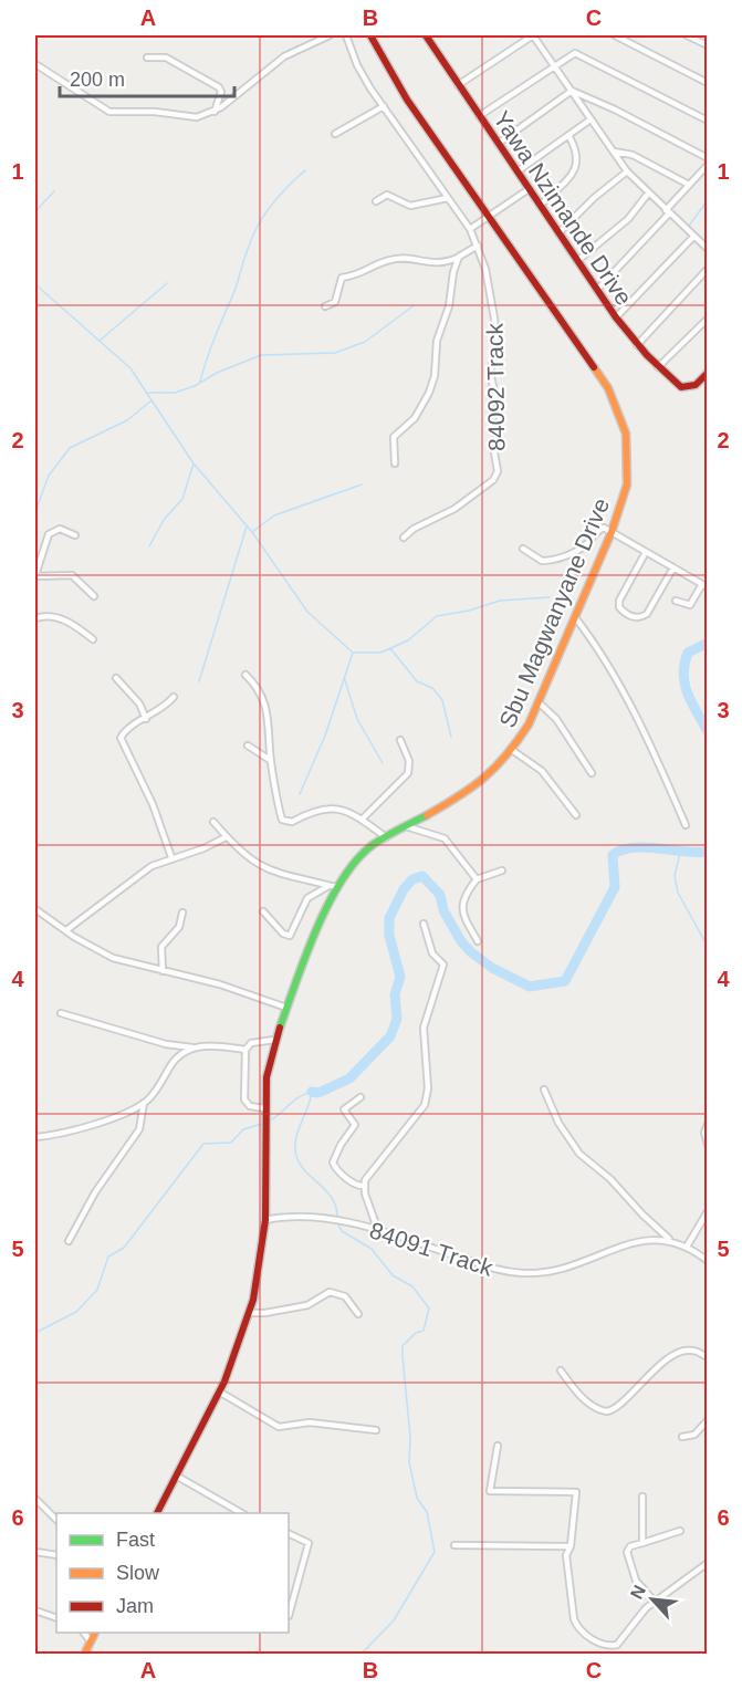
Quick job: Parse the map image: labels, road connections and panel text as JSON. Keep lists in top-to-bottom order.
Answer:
{
  "streets": {
    "main road": ["Yawa Nzimande Drive", "Sbu Magwanyane Drive"],
    "street": ["84092 Track", "84091 Track"]
  },
  "crossings": [
    ["Sbu Magwanyane Drive", "84091 Track"]
  ],
  "legend": ["Fast", "Slow", "Jam"],
  "scale_bar": "200 m",
  "north": "top left",
  "grid": {
    "columns": ["A", "B", "C"],
    "rows": [
      "1",
      "2",
      "3",
      "4",
      "5",
      "6"
    ]
  }
}
